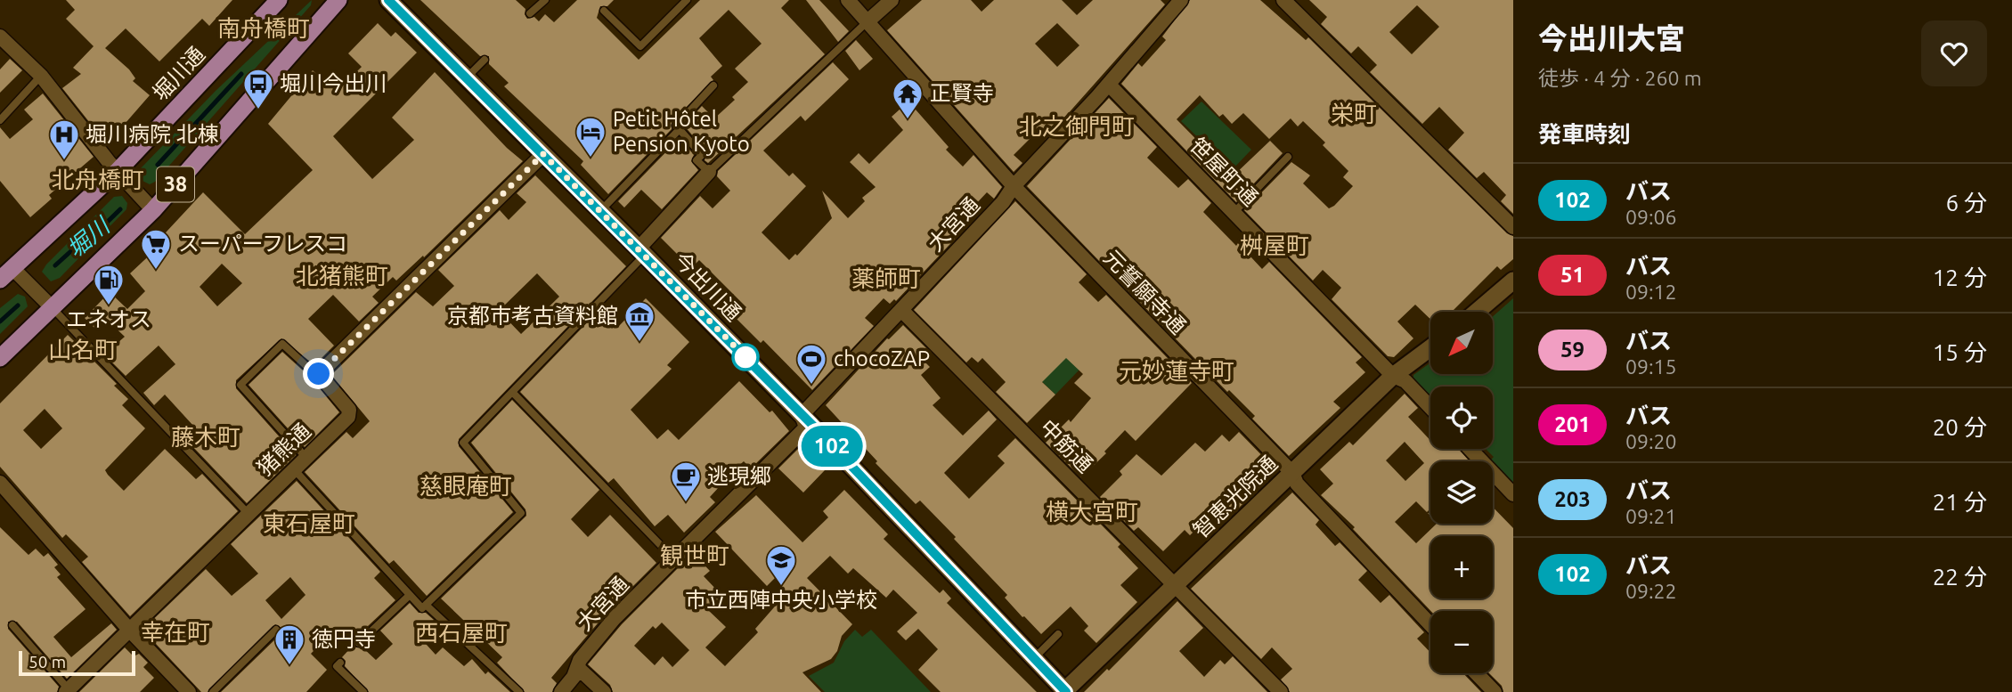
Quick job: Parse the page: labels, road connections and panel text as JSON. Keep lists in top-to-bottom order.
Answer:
{
  "streets": {
    "main road": [
      "堀川通",
      "38",
      "今出川通",
      "智恵光院通"
    ],
    "street": [
      "笹屋町通",
      "大宮通",
      "元誓願寺通",
      "中筋通",
      "猪熊通"
    ]
  },
  "crossings": [
    ["笹屋町通", "大宮通"],
    ["笹屋町通", "智恵光院通"],
    ["大宮通", "今出川通"],
    ["大宮通", "元誓願寺通"],
    ["大宮通", "中筋通"],
    ["今出川通", "智恵光院通"],
    ["元誓願寺通", "智恵光院通"],
    ["中筋通", "智恵光院通"]
  ],
  "districts": [
    "南舟橋町",
    "栄町",
    "北之御門町",
    "北舟橋町",
    "桝屋町",
    "北猪熊町",
    "薬師町",
    "山名町",
    "元妙蓮寺町",
    "藤木町",
    "慈眼庵町",
    "横大宮町",
    "東石屋町",
    "観世町",
    "幸在町",
    "西石屋町"
  ],
  "water": ["堀川"],
  "places": {
    "bus stop": ["堀川今出川"],
    "temple": ["正賢寺"],
    "hotel": ["Petit Hôtel Pension Kyoto"],
    "hospital": ["堀川病院 北棟"],
    "supermarket": ["スーパーフレスコ"],
    "fuel station": ["エネオス"],
    "museum": ["京都市考古資料館"],
    "sports": ["chocoZAP"],
    "cafe": ["逃現郷"],
    "school or university": ["市立西陣中央小学校"],
    "building": ["徳円寺"]
  },
  "lines": ["bus line 102"],
  "scale_bar": "50 m",
  "north": "bottom left",
  "page": {
    "on_map": "102",
    "heading": [
      ["今出川大宮", "徒歩 · 4 分 · 260 m"],
      "発車時刻"
    ],
    "list": [
      {
        "mark": "102",
        "name": "バス",
        "note": "09:06",
        "value": "6 分"
      },
      {
        "mark": "51",
        "name": "バス",
        "note": "09:12",
        "value": "12 分"
      },
      {
        "mark": "59",
        "name": "バス",
        "note": "09:15",
        "value": "15 分"
      },
      {
        "mark": "201",
        "name": "バス",
        "note": "09:20",
        "value": "20 分"
      },
      {
        "mark": "203",
        "name": "バス",
        "note": "09:21",
        "value": "21 分"
      },
      {
        "mark": "102",
        "name": "バス",
        "note": "09:22",
        "value": "22 分"
      }
    ],
    "map_buttons": ["+", "−"],
    "scale": "50 m"
  }
}
